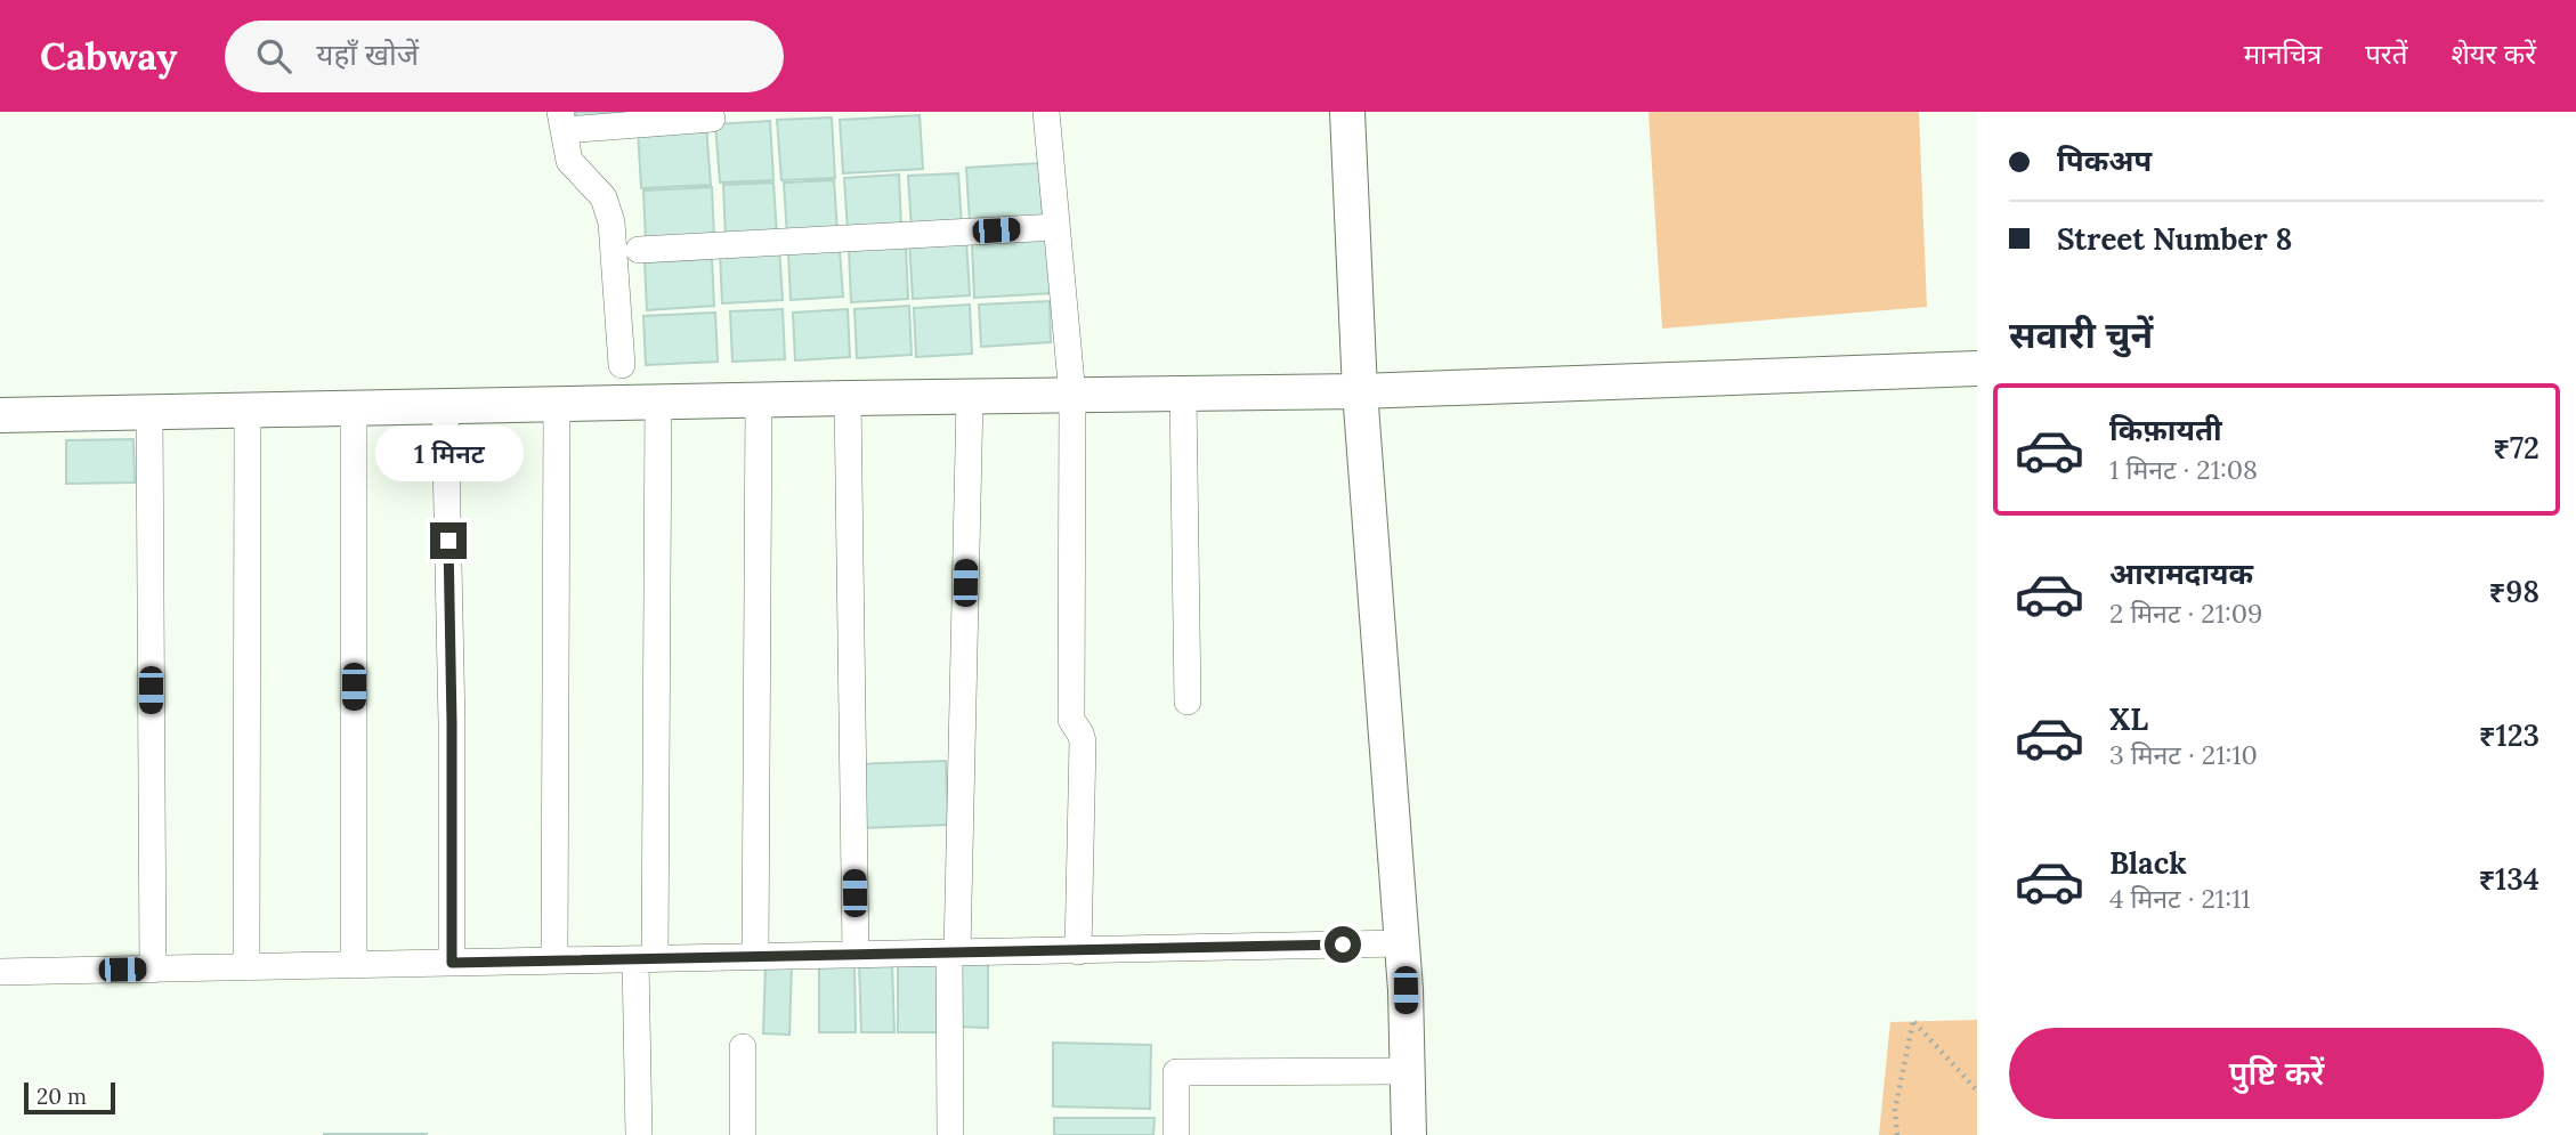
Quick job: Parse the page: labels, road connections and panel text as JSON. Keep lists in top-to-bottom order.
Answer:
{
  "scale_bar": "20 m",
  "page": {
    "header": "Cabway",
    "search": "यहाँ खोजें",
    "nav": ["मानचित्र", "परतें", "शेयर करें"],
    "banner": ["पिकअप", "Street Number 8"],
    "heading": "सवारी चुनें",
    "list": [
      {
        "name": "किफ़ायती",
        "note": "1 मिनट · 21:08",
        "value": "₹72"
      },
      {
        "name": "आरामदायक",
        "note": "2 मिनट · 21:09",
        "value": "₹98"
      },
      {
        "name": "XL",
        "note": "3 मिनट · 21:10",
        "value": "₹123"
      },
      {
        "name": "Black",
        "note": "4 मिनट · 21:11",
        "value": "₹134"
      }
    ],
    "bubble": "1 मिनट",
    "buttons": "पुष्टि करें",
    "scale": "20 m"
  }
}
